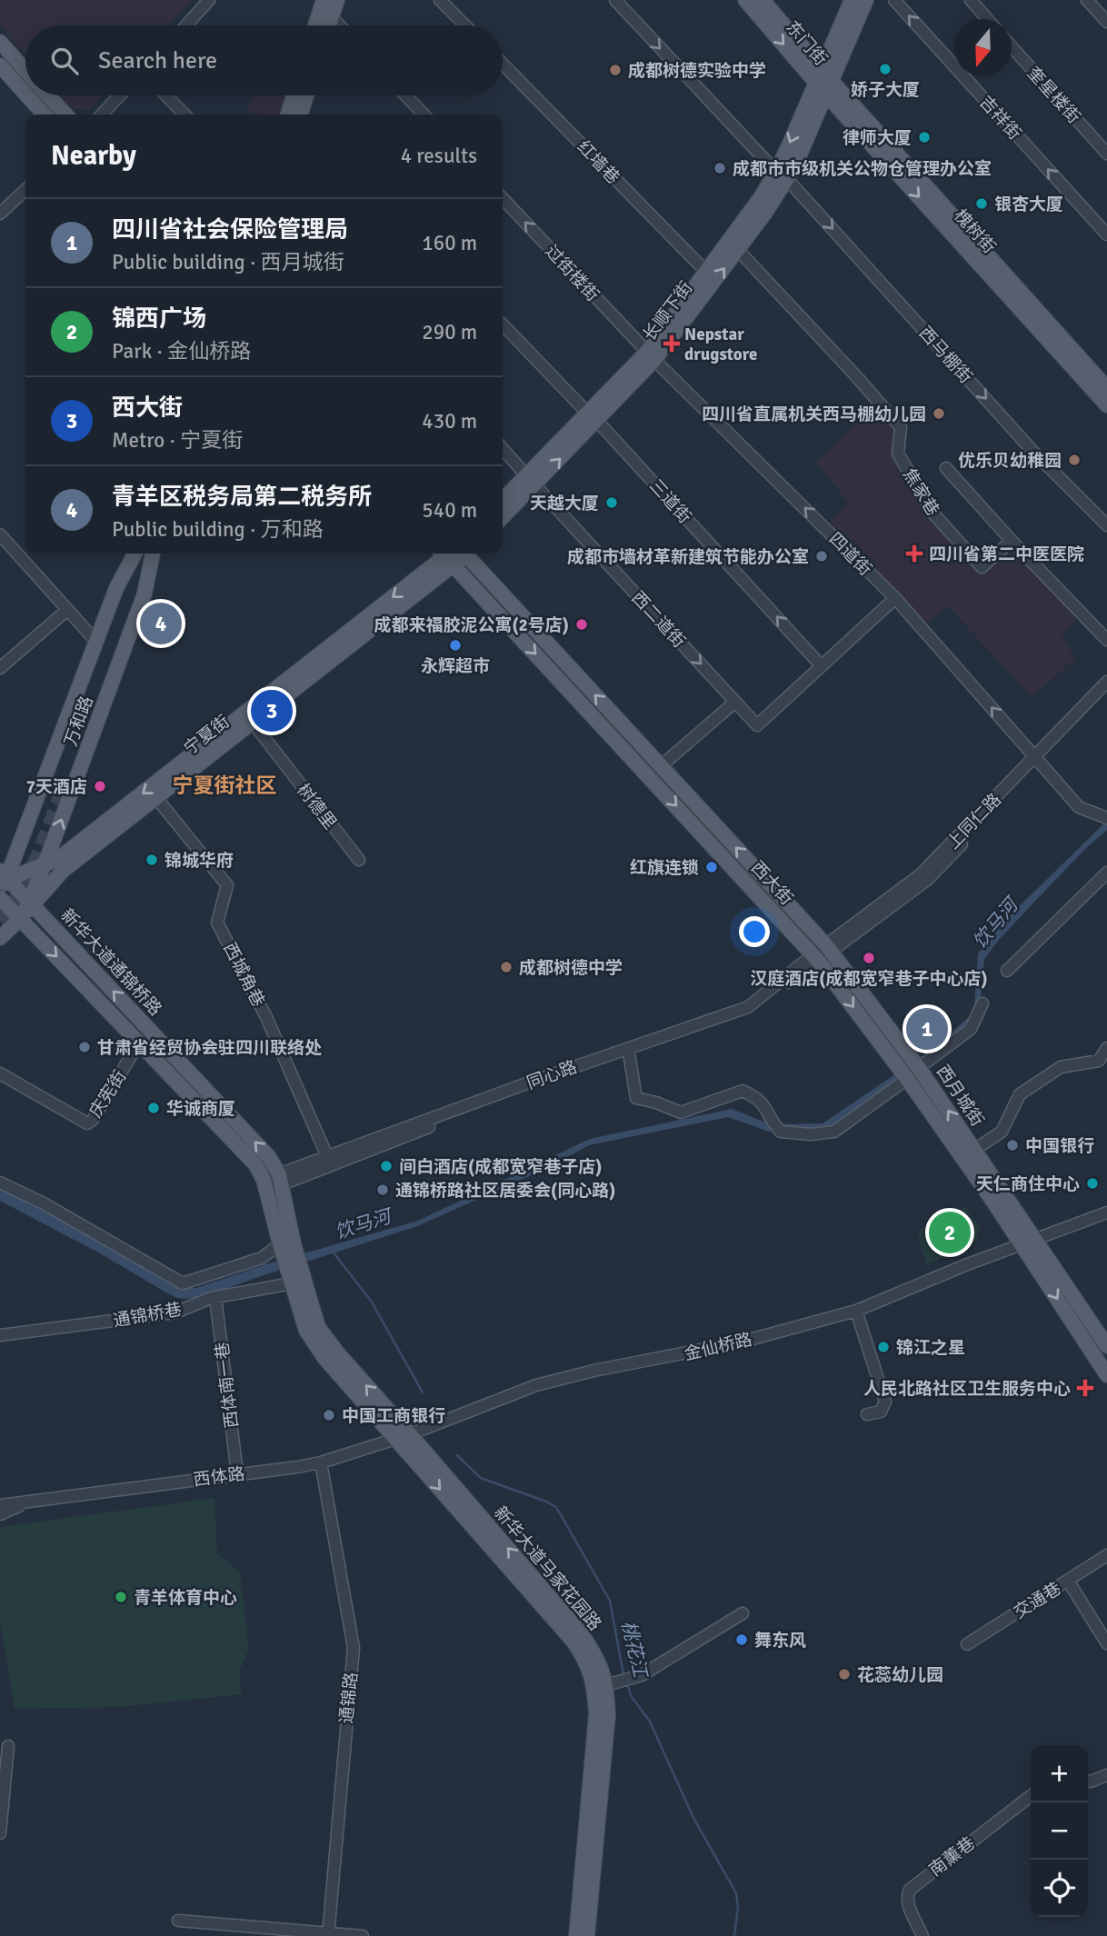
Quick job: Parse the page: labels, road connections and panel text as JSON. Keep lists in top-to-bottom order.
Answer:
{
  "streets": {
    "main road": [
      "东门街",
      "槐树街",
      "长顺下街",
      "万和路",
      "宁夏街",
      "西大街",
      "新华大道通锦桥路",
      "西月城街",
      "新华大道马家花园路"
    ],
    "street": [
      "奎星楼街",
      "吉祥街",
      "红墙巷",
      "过街楼街",
      "西马棚街",
      "焦家巷",
      "三道街",
      "四道街",
      "西二道街",
      "树德里",
      "上同仁路",
      "西城角巷",
      "同心路",
      "庆宪街",
      "通锦桥巷",
      "金仙桥路",
      "西体南一巷",
      "西体路",
      "交通巷",
      "通锦路",
      "南薰巷"
    ]
  },
  "crossings": [
    ["东门街", "槐树街"],
    ["东门街", "长顺下街"],
    ["红墙巷", "长顺下街"],
    ["槐树街", "长顺下街"],
    ["过街楼街", "长顺下街"],
    ["过街楼街", "四道街"],
    ["长顺下街", "西马棚街"],
    ["长顺下街", "焦家巷"],
    ["长顺下街", "三道街"],
    ["长顺下街", "四道街"],
    ["长顺下街", "西二道街"],
    ["三道街", "西二道街"],
    ["四道街", "上同仁路"],
    ["万和路", "宁夏街"],
    ["万和路", "新华大道通锦桥路"],
    ["宁夏街", "树德里"],
    ["宁夏街", "新华大道通锦桥路"],
    ["宁夏街", "西城角巷"],
    ["上同仁路", "西大街"],
    ["上同仁路", "同心路"],
    ["上同仁路", "西月城街"],
    ["西大街", "同心路"],
    ["西大街", "西月城街"],
    ["新华大道通锦桥路", "庆宪街"],
    ["西城角巷", "同心路"],
    ["同心路", "西月城街"],
    ["西月城街", "金仙桥路"],
    ["通锦桥巷", "西体南一巷"],
    ["金仙桥路", "西体路"],
    ["金仙桥路", "新华大道马家花园路"],
    ["西体南一巷", "西体路"],
    ["西体路", "新华大道马家花园路"],
    ["西体路", "通锦路"]
  ],
  "one_way": [
    "吉祥街",
    "过街楼街",
    "西马棚街",
    "三道街",
    "四道街",
    "西二道街"
  ],
  "districts": ["宁夏街社区"],
  "water": ["饮马河", "桃花江"],
  "places": {
    "other": [
      "娇子大厦",
      "成都树德实验中学",
      "律师大厦",
      "成都市市级机关公物仓管理办公室",
      "银杏大厦",
      "四川省直属机关西马棚幼儿园",
      "优乐贝幼稚园",
      "天越大厦",
      "成都市墙材革新建筑节能办公室",
      "成都来福胶泥公寓(2号店)",
      "永辉超市",
      "7天酒店",
      "锦城华府",
      "红旗连锁",
      "汉庭酒店(成都宽窄巷子中心店)",
      "成都树德中学",
      "甘肃省经贸协会驻四川联络处",
      "华诚商厦",
      "中国银行",
      "间白酒店(成都宽窄巷子店)",
      "天仁商住中心",
      "通锦桥路社区居委会(同心路)",
      "锦江之星",
      "中国工商银行",
      "青羊体育中心",
      "舞东风",
      "花蕊幼儿园"
    ],
    "health": ["Nepstar drugstore", "四川省第二中医医院", "人民北路社区卫生服务中心"]
  },
  "north": "bottom",
  "page": {
    "search": "Search here",
    "heading": ["Nearby", "4 results"],
    "list": [
      {
        "mark": "1",
        "name": "四川省社会保险管理局",
        "note": "Public building · 西月城街",
        "value": "160 m"
      },
      {
        "mark": "2",
        "name": "锦西广场",
        "note": "Park · 金仙桥路",
        "value": "290 m"
      },
      {
        "mark": "3",
        "name": "西大街",
        "note": "Metro · 宁夏街",
        "value": "430 m"
      },
      {
        "mark": "4",
        "name": "青羊区税务局第二税务所",
        "note": "Public building · 万和路",
        "value": "540 m"
      }
    ],
    "pins": [
      "4",
      "3",
      "1",
      "2"
    ],
    "map_buttons": ["+", "−"]
  }
}
